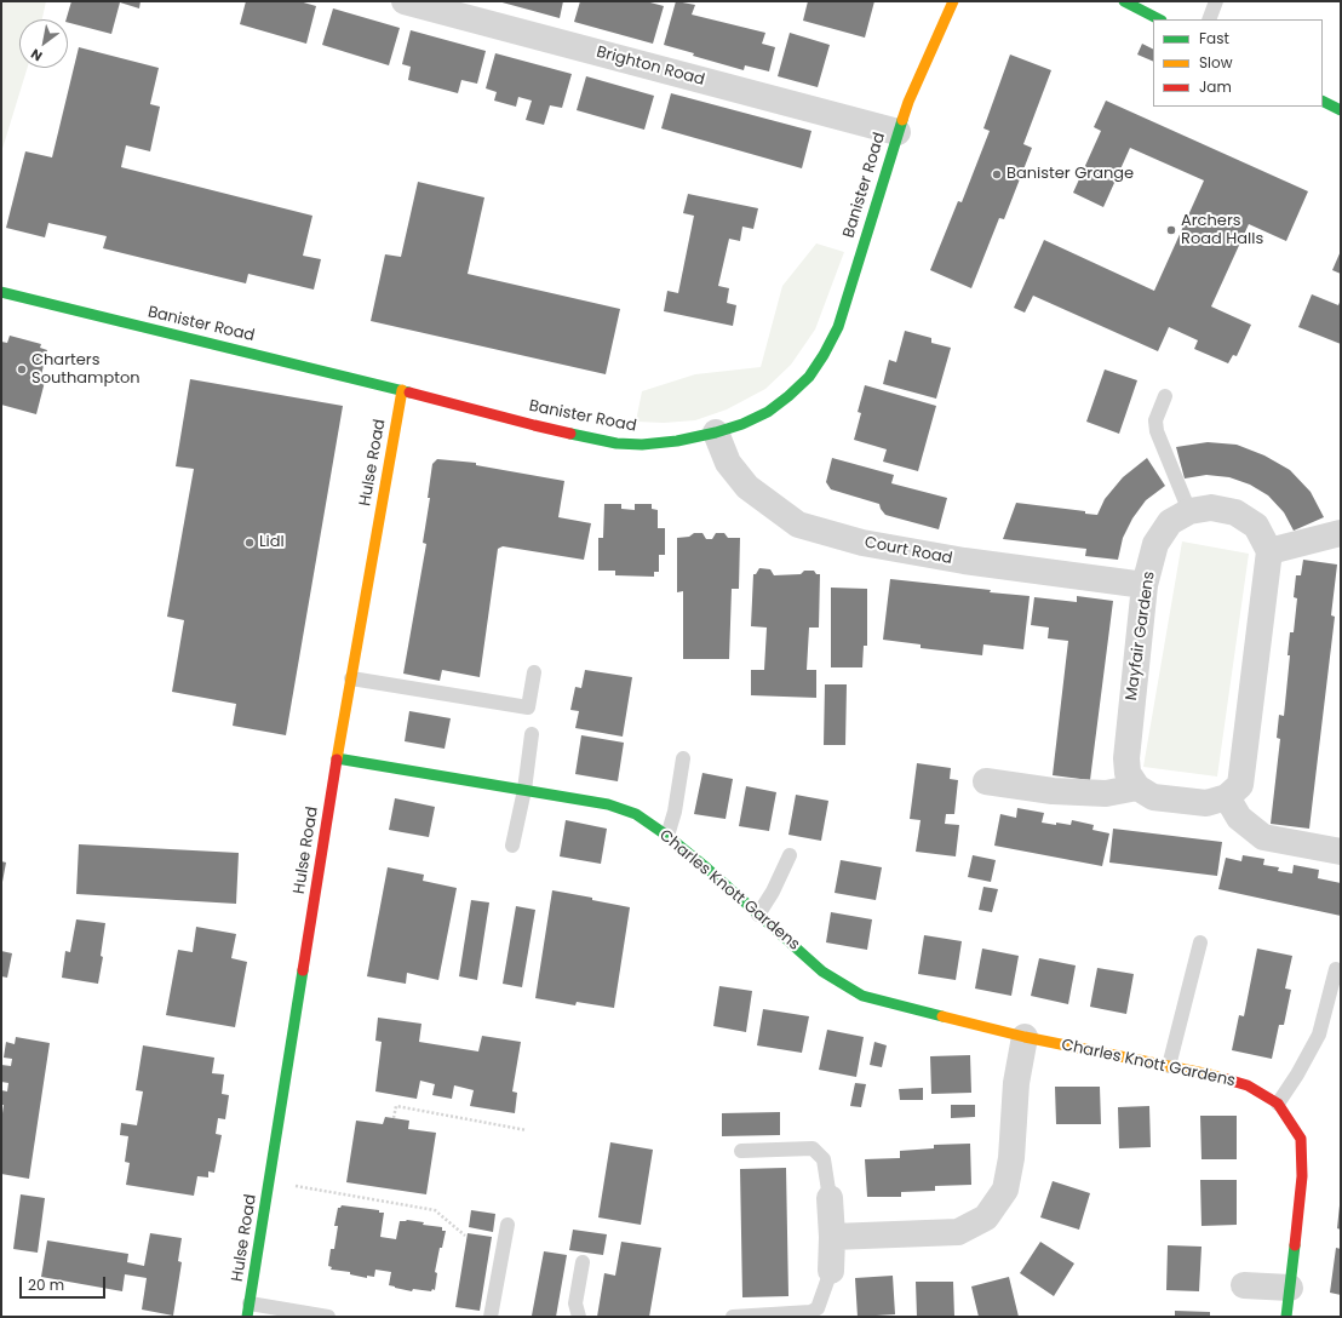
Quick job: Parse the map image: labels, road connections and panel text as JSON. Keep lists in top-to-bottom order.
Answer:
{
  "streets": {
    "street": [
      "Brighton Road",
      "Banister Road",
      "Hulse Road",
      "Court Road",
      "Mayfair Gardens",
      "Charles Knott Gardens"
    ]
  },
  "crossings": [
    ["Brighton Road", "Banister Road"],
    ["Banister Road", "Hulse Road"],
    ["Banister Road", "Court Road"],
    ["Hulse Road", "Charles Knott Gardens"],
    ["Court Road", "Mayfair Gardens"]
  ],
  "places": [
    "Banister Grange",
    "Archers Road Halls",
    "Charters Southampton",
    "Lidl"
  ],
  "legend": ["Fast", "Slow", "Jam"],
  "scale_bar": "20 m",
  "north": "bottom left"
}
